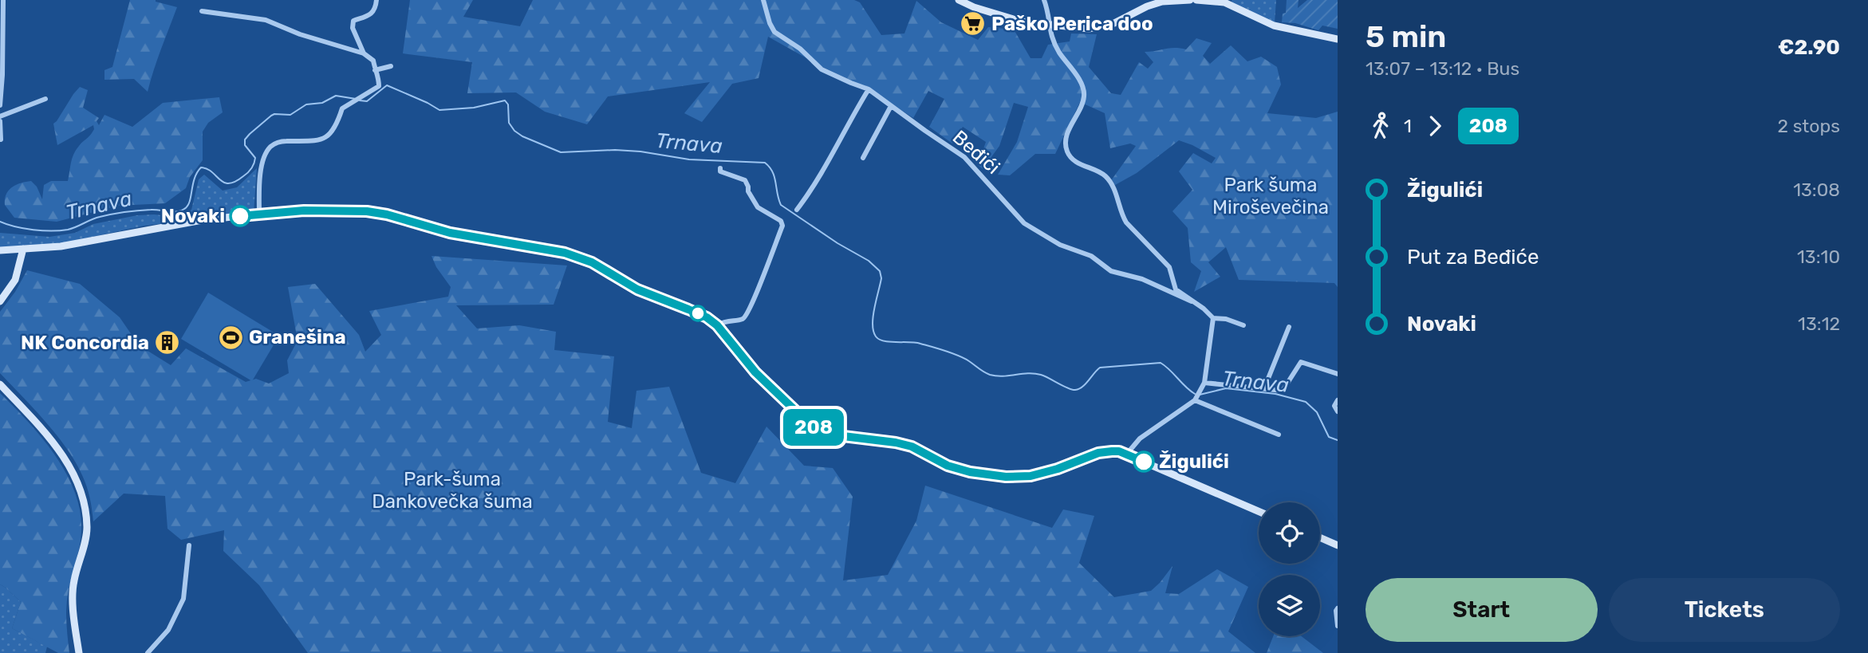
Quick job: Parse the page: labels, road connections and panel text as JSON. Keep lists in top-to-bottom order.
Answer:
{
  "streets": {
    "street": ["Beđići"]
  },
  "water": ["Trnava"],
  "parks": ["Park šuma Miroševečina", "Park-šuma Dankovečka šuma"],
  "places": {
    "supermarket": ["Paško Perica doo"],
    "other": ["Novaki", "Žigulići"],
    "sports": ["Granešina"],
    "building": ["NK Concordia"]
  },
  "lines": ["bus line 208"],
  "page": {
    "on_map": "208",
    "heading": ["5 min", "13:07 – 13:12 · Bus", "€2.90"],
    "legs": ["1", "208", "2 stops"],
    "list": [
      {
        "name": "Žigulići",
        "value": "13:08"
      },
      {
        "name": "Put za Beđiće",
        "value": "13:10"
      },
      {
        "name": "Novaki",
        "value": "13:12"
      }
    ],
    "buttons": ["Start", "Tickets"]
  }
}
